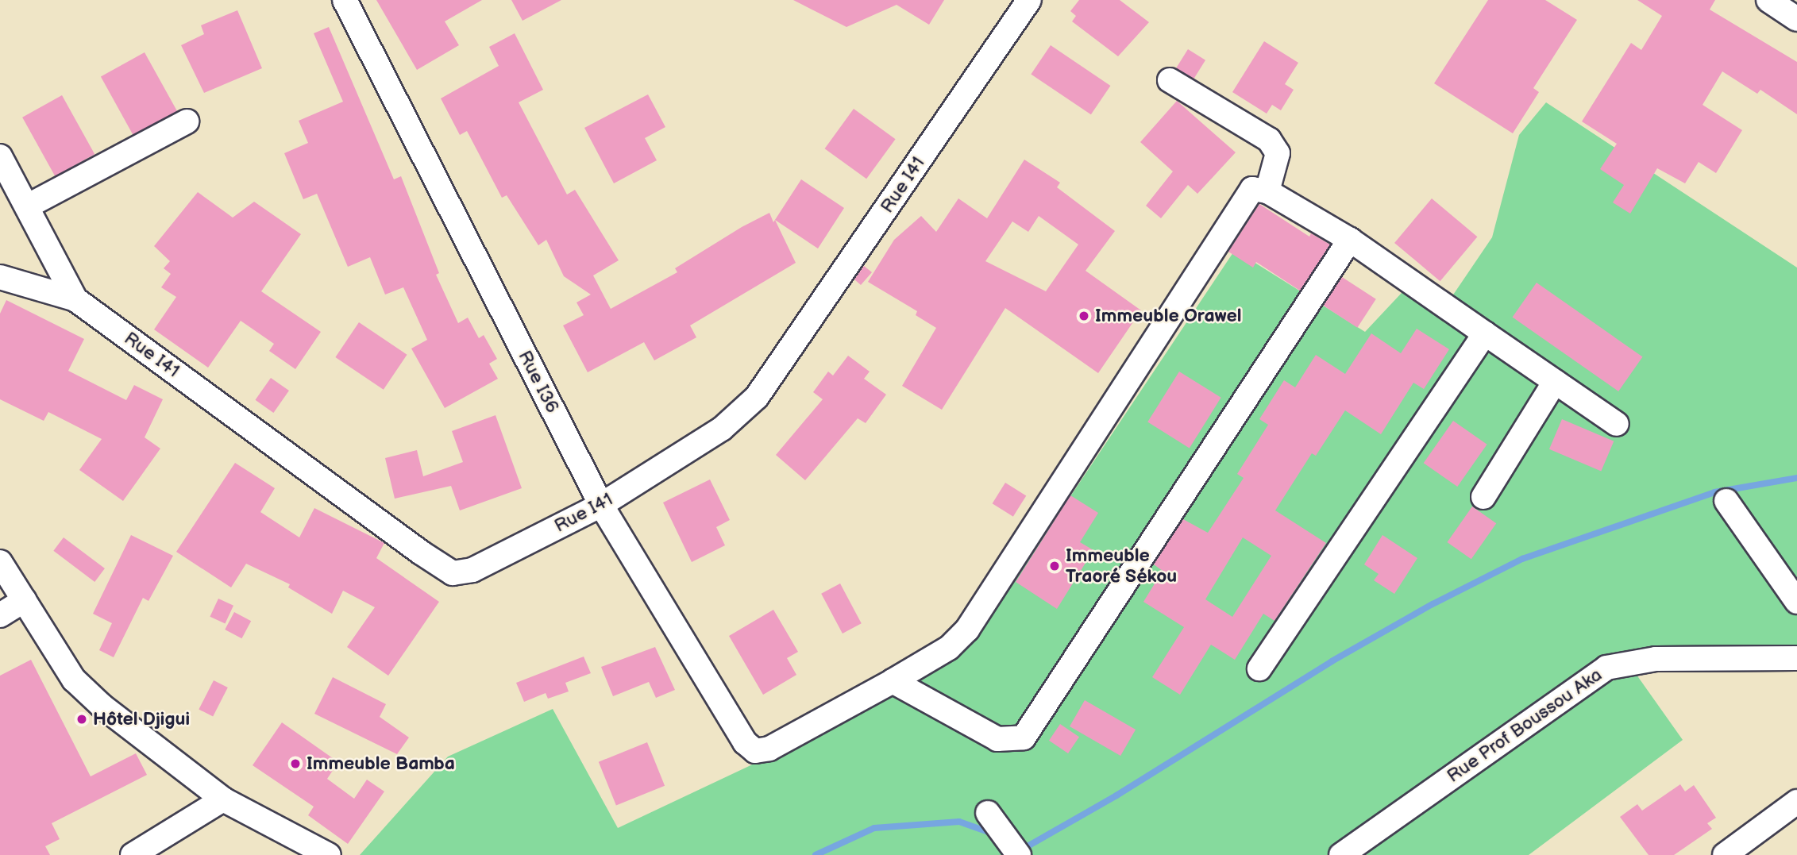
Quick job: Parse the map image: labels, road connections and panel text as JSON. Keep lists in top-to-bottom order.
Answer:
{
  "streets": {
    "street": ["Rue I41", "Rue I36", "Rue Prof Boussou Aka"]
  },
  "crossings": [
    ["Rue I41", "Rue I36"]
  ],
  "places": [
    "Immeuble Orawel",
    "Immeuble Traoré Sékou",
    "Hôtel Djigui",
    "Immeuble Bamba"
  ]
}
